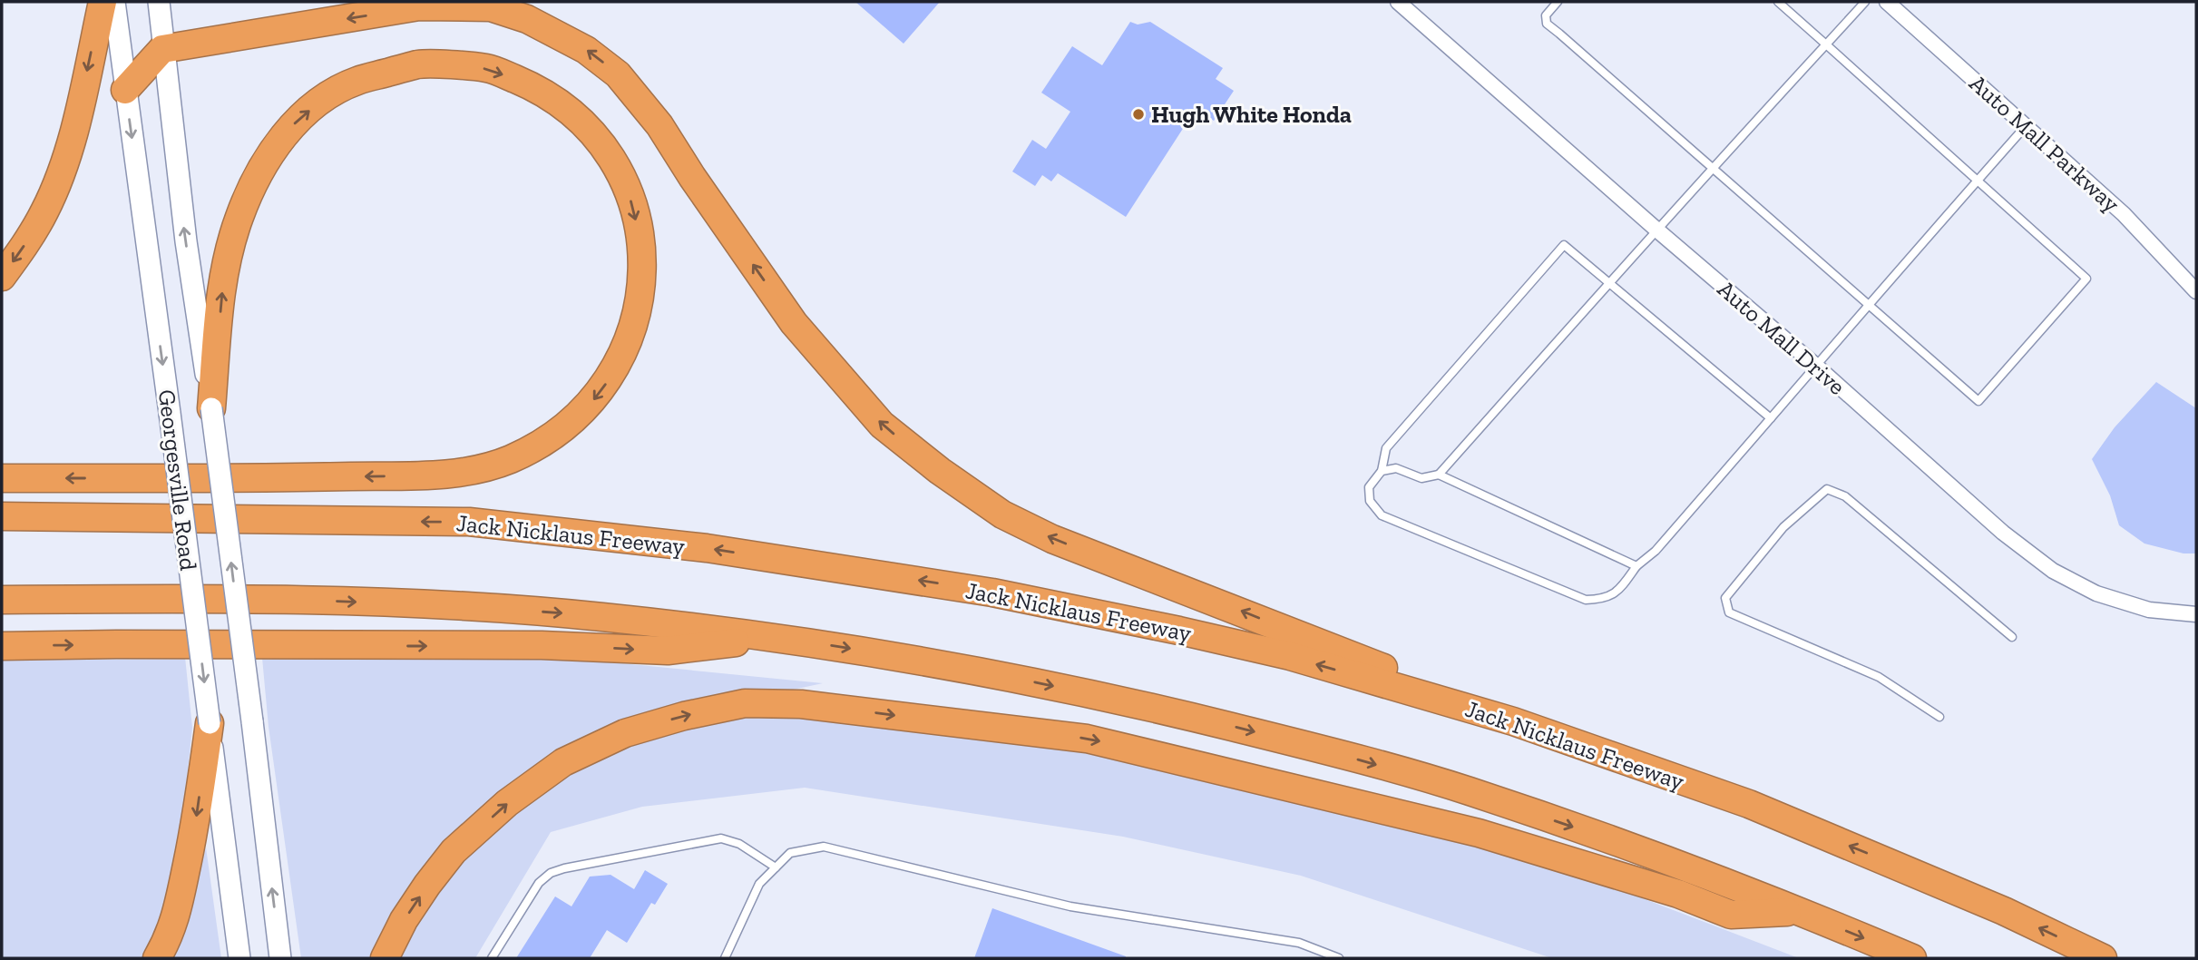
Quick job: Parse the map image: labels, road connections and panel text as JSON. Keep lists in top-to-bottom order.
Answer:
{
  "streets": {
    "highway": ["Jack Nicklaus Freeway"],
    "main road": ["Georgesville Road"],
    "street": ["Auto Mall Parkway", "Auto Mall Drive"]
  },
  "places": ["Hugh White Honda"]
}
